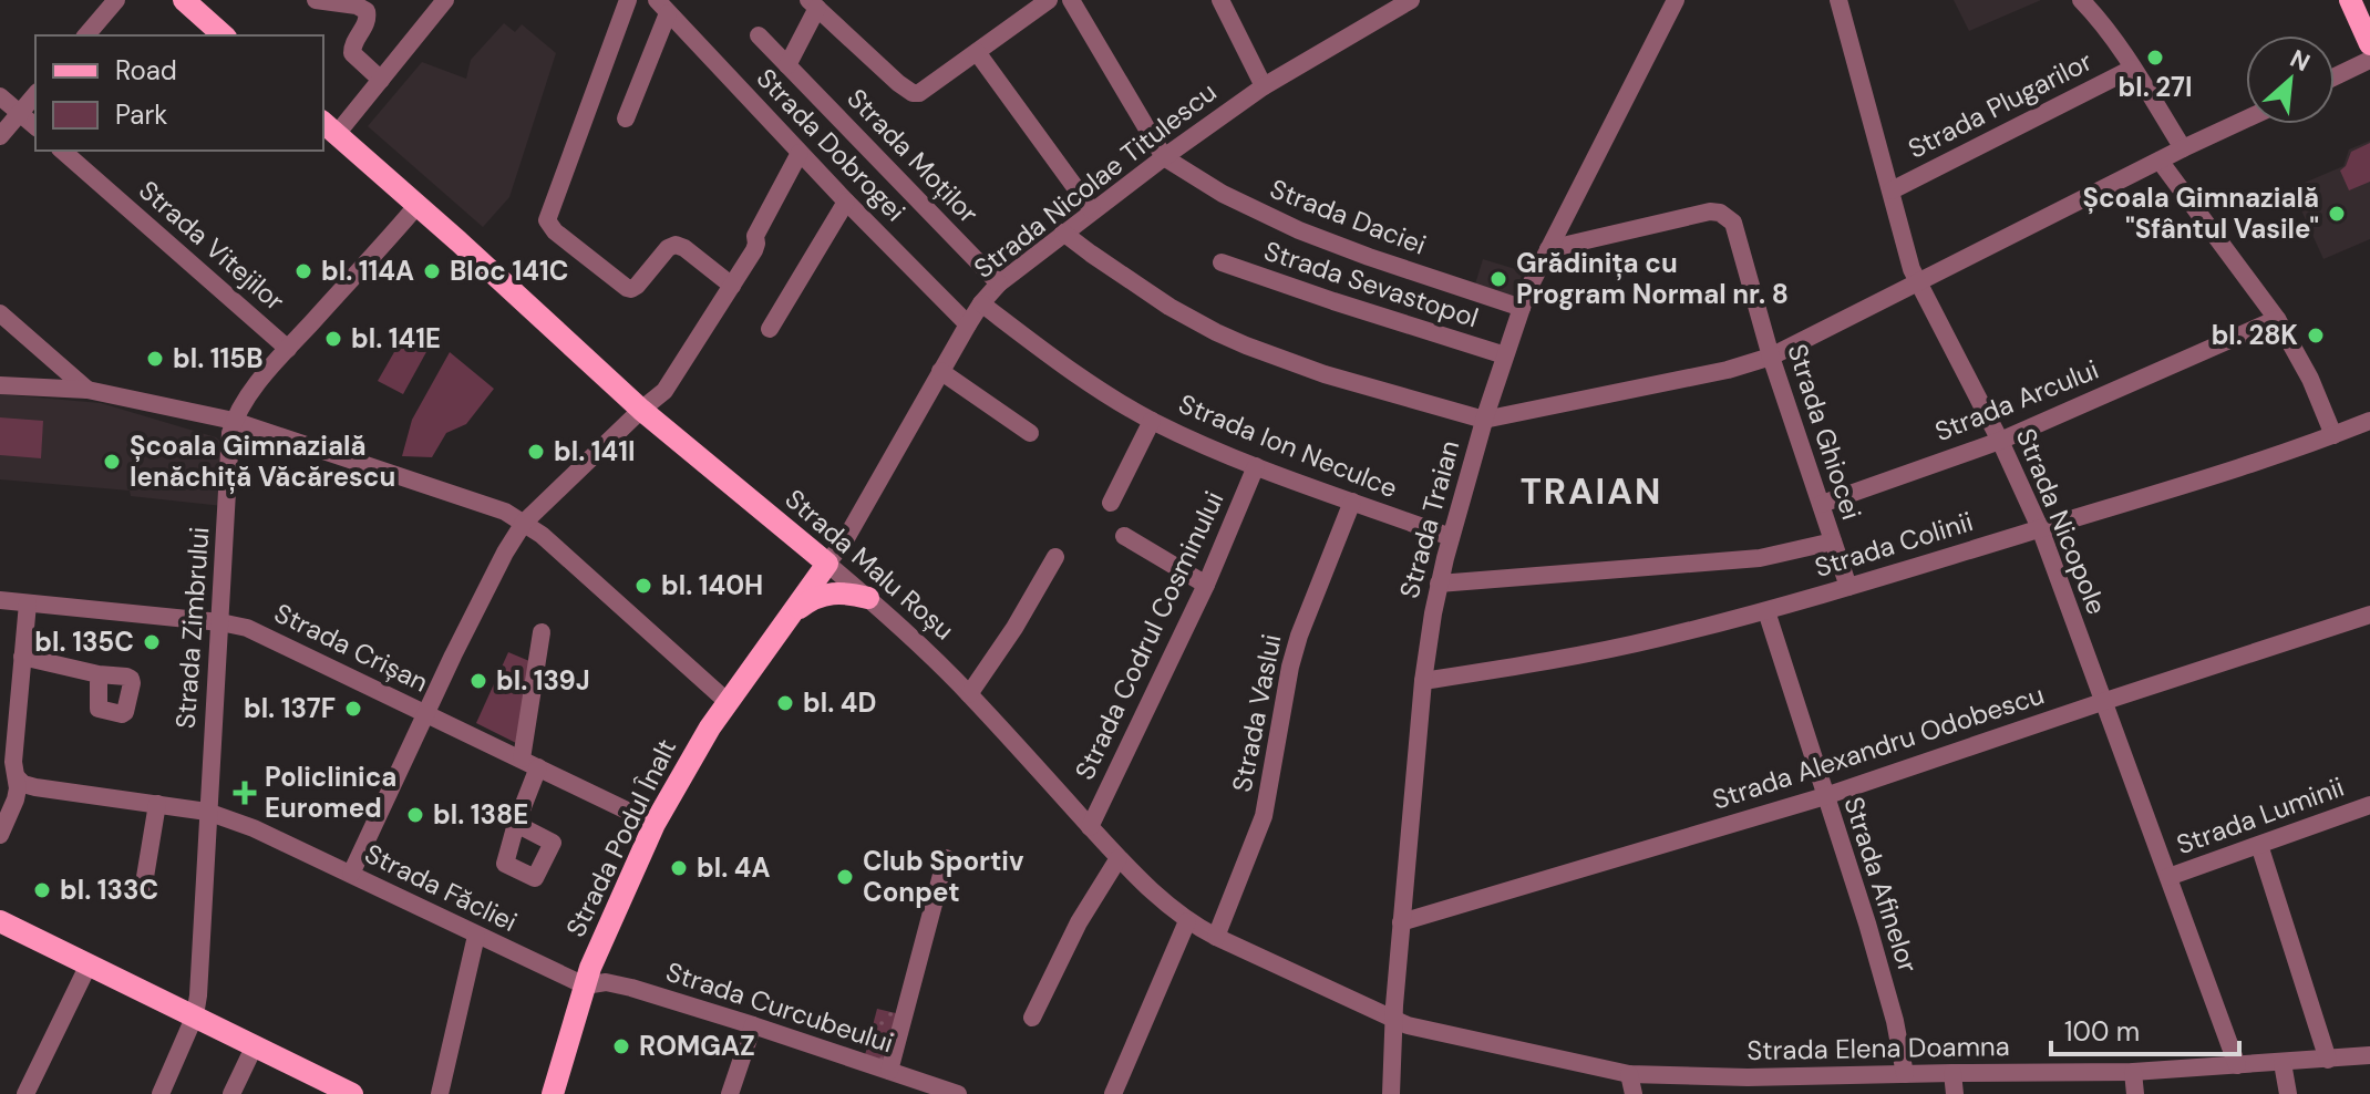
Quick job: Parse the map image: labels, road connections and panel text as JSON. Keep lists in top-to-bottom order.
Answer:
{
  "streets": {
    "main road": ["Strada Malu Roșu", "Strada Podul Înalt"],
    "street": [
      "Strada Plugarilor",
      "Strada Dobrogei",
      "Strada Moților",
      "Strada Nicolae Titulescu",
      "Strada Daciei",
      "Strada Vitejilor",
      "Strada Sevastopol",
      "Strada Arcului",
      "Strada Ghiocei",
      "Strada Ion Neculce",
      "Strada Traian",
      "Strada Nicopole",
      "Strada Colinii",
      "Strada Zimbrului",
      "Strada Codrul Cosminului",
      "Strada Crișan",
      "Strada Vaslui",
      "Strada Alexandru Odobescu",
      "Strada Luminii",
      "Strada Afinelor",
      "Strada Făcliei",
      "Strada Curcubeului",
      "Strada Elena Doamna"
    ]
  },
  "crossings": [
    ["Strada Plugarilor", "Strada Nicopole"],
    ["Strada Dobrogei", "Strada Nicolae Titulescu"],
    ["Strada Moților", "Strada Nicolae Titulescu"],
    ["Strada Nicolae Titulescu", "Strada Daciei"],
    ["Strada Nicolae Titulescu", "Strada Ion Neculce"],
    ["Strada Nicolae Titulescu", "Strada Malu Roșu"],
    ["Strada Nicolae Titulescu", "Strada Podul Înalt"],
    ["Strada Daciei", "Strada Traian"],
    ["Strada Vitejilor", "Strada Zimbrului"],
    ["Strada Sevastopol", "Strada Traian"],
    ["Strada Arcului", "Strada Ghiocei"],
    ["Strada Arcului", "Strada Nicopole"],
    ["Strada Ghiocei", "Strada Traian"],
    ["Strada Ghiocei", "Strada Colinii"],
    ["Strada Ion Neculce", "Strada Traian"],
    ["Strada Ion Neculce", "Strada Codrul Cosminului"],
    ["Strada Ion Neculce", "Strada Vaslui"],
    ["Strada Traian", "Strada Colinii"],
    ["Strada Traian", "Strada Malu Roșu"],
    ["Strada Traian", "Strada Alexandru Odobescu"],
    ["Strada Traian", "Strada Elena Doamna"],
    ["Strada Nicopole", "Strada Colinii"],
    ["Strada Nicopole", "Strada Alexandru Odobescu"],
    ["Strada Nicopole", "Strada Luminii"],
    ["Strada Nicopole", "Strada Elena Doamna"],
    ["Strada Colinii", "Strada Afinelor"],
    ["Strada Malu Roșu", "Strada Zimbrului"],
    ["Strada Malu Roșu", "Strada Codrul Cosminului"],
    ["Strada Malu Roșu", "Strada Vaslui"],
    ["Strada Malu Roșu", "Strada Podul Înalt"],
    ["Strada Malu Roșu", "Strada Elena Doamna"],
    ["Strada Zimbrului", "Strada Crișan"],
    ["Strada Zimbrului", "Strada Făcliei"],
    ["Strada Crișan", "Strada Podul Înalt"],
    ["Strada Alexandru Odobescu", "Strada Afinelor"],
    ["Strada Podul Înalt", "Strada Făcliei"],
    ["Strada Podul Înalt", "Strada Curcubeului"],
    ["Strada Afinelor", "Strada Elena Doamna"],
    ["Strada Făcliei", "Strada Curcubeului"]
  ],
  "districts": ["TRAIAN"],
  "places": {
    "other": [
      "bl. 27I",
      "Școala Gimnazială \"Sfântul Vasile\"",
      "bl. 114A",
      "Bloc 141C",
      "Grădinița cu Program Normal nr. 8",
      "bl. 28K",
      "bl. 141E",
      "bl. 115B",
      "bl. 141I",
      "Școala Gimnazială Ienăchiță Văcărescu",
      "bl. 140H",
      "bl. 135C",
      "bl. 139J",
      "bl. 4D",
      "bl. 137F",
      "bl. 138E",
      "bl. 4A",
      "Club Sportiv Conpet",
      "bl. 133C",
      "ROMGAZ"
    ],
    "health": ["Policlinica Euromed"]
  },
  "legend": ["Road", "Park"],
  "scale_bar": "100 m",
  "north": "top right"
}
